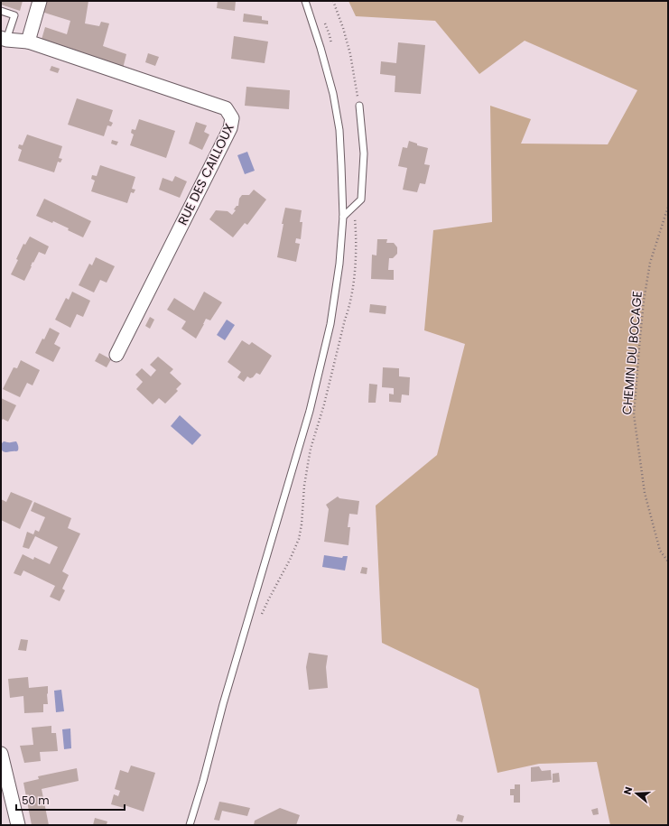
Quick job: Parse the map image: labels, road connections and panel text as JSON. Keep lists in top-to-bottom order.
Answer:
{
  "streets": {
    "street": ["RUE DES CAILLOUX"],
    "path": ["CHEMIN DU BOCAGE"]
  },
  "scale_bar": "50 m",
  "north": "left"
}
